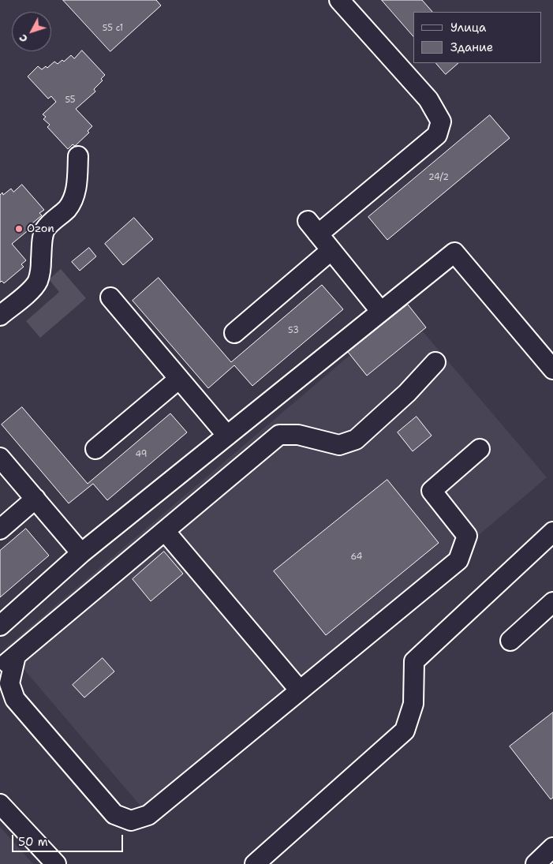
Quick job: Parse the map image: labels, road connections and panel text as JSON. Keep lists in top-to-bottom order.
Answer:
{
  "places": ["Ozon"],
  "house_numbers": [
    "55 с1",
    "55",
    "24/2",
    "53",
    "49",
    "64"
  ],
  "legend": ["Улица", "Здание"],
  "scale_bar": "50 m",
  "north": "bottom left"
}
